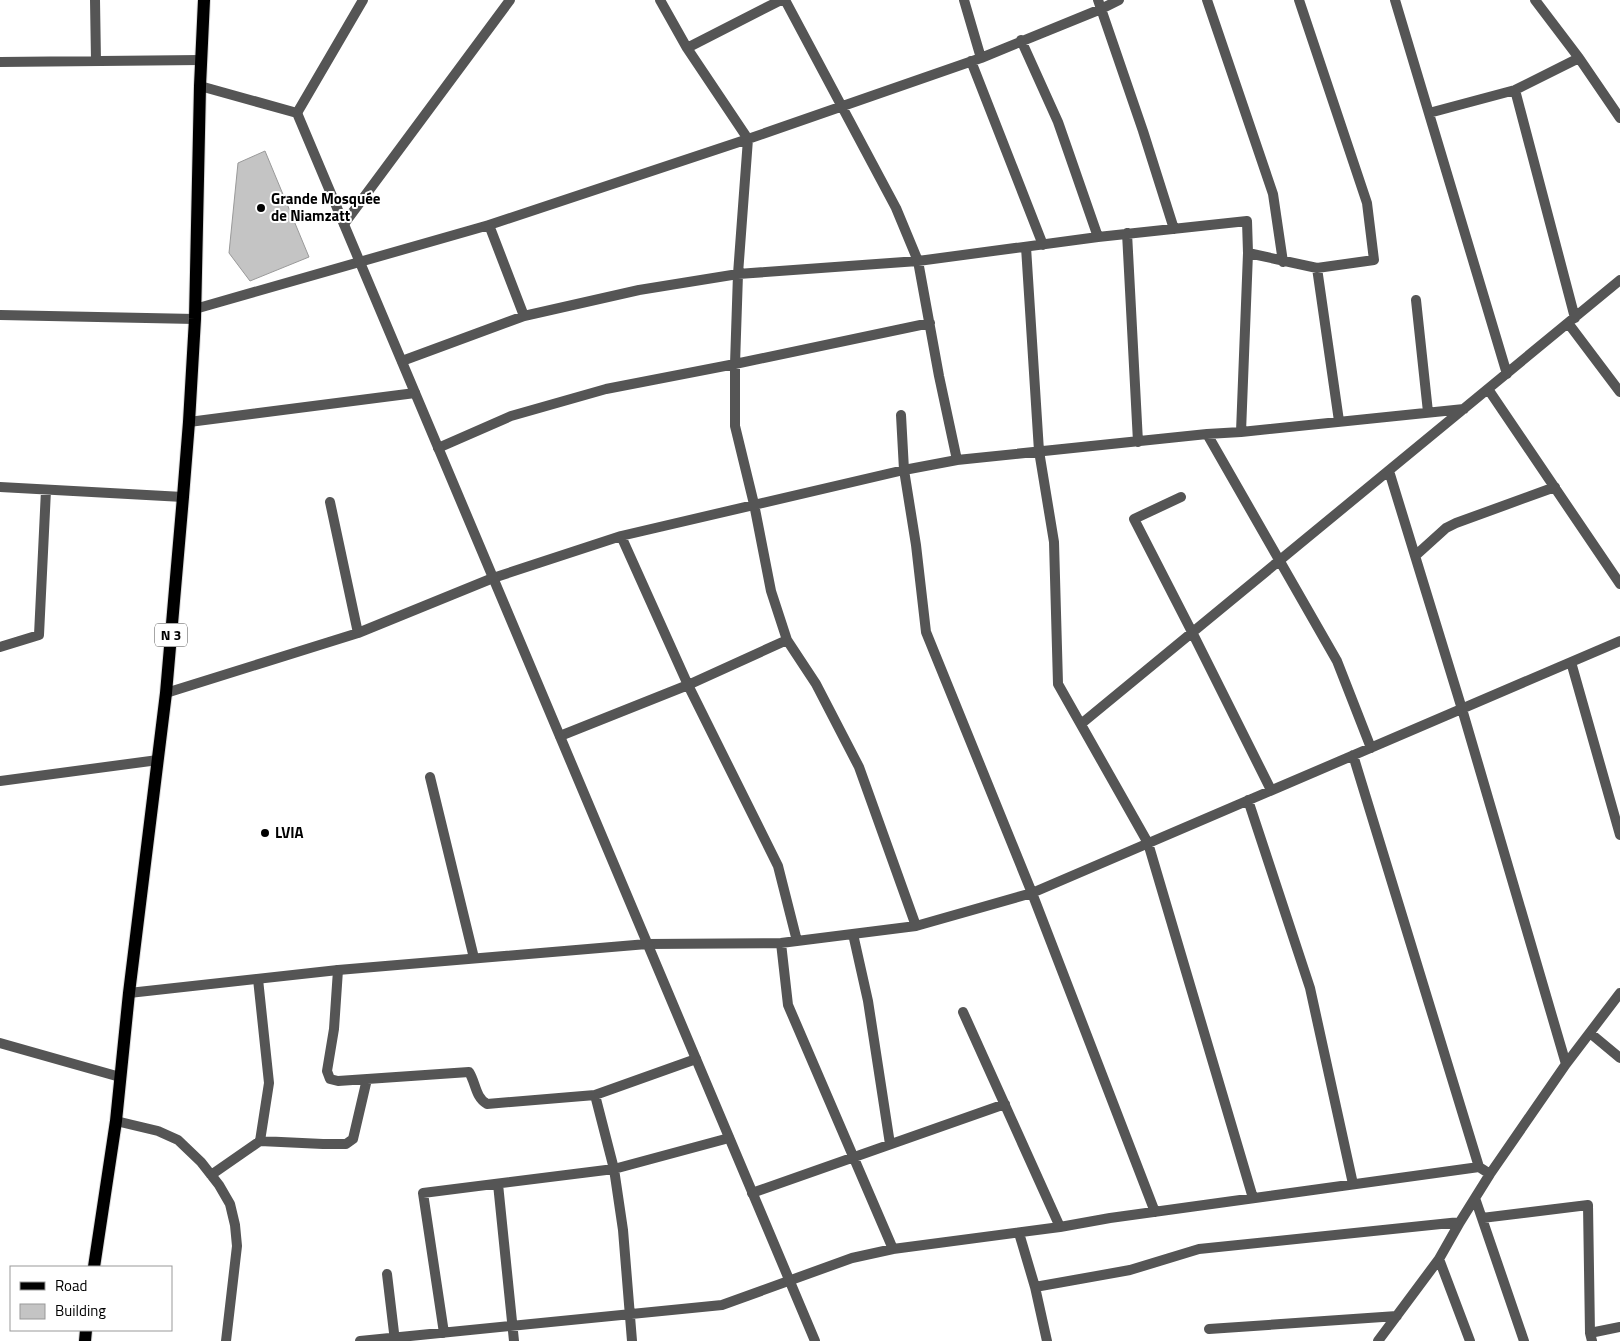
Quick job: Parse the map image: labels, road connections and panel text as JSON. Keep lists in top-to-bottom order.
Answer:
{
  "streets": {
    "main road": ["N 3"]
  },
  "places": ["Grande Mosquée de Niamzatt", "LVIA"],
  "legend": ["Road", "Building"]
}
